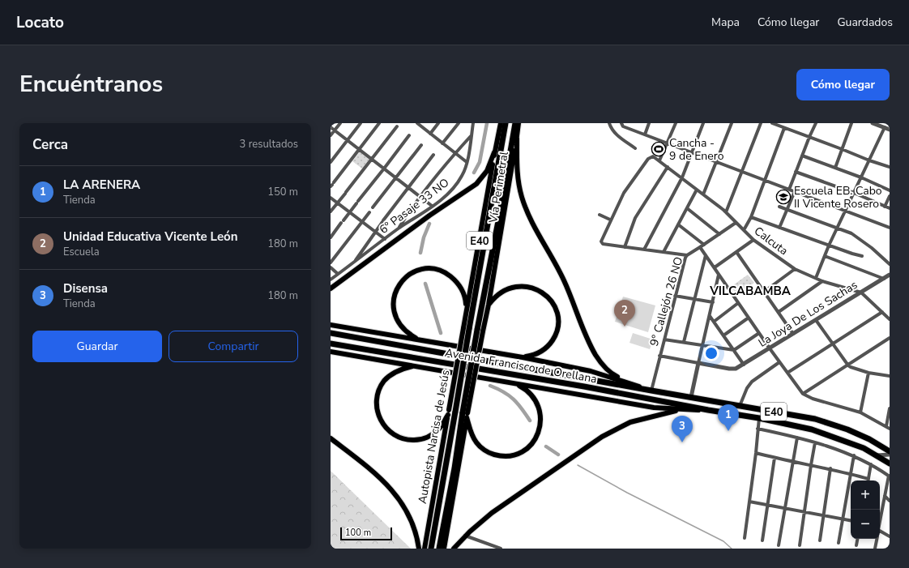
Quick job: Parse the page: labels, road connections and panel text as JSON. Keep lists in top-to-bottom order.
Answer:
{
  "streets": {
    "highway": [
      "Vía Perimetral",
      "E40",
      "Avenida Francisco de Orellana",
      "Autopista Narcisa de Jesús"
    ],
    "street": [
      "6º Pasaje 33 NO",
      "Calcuta",
      "9° Callejón 26 NO",
      "La Joya De Los Sachas"
    ]
  },
  "crossings": [
    ["Vía Perimetral", "Autopista Narcisa de Jesús"],
    ["Calcuta", "9° Callejón 26 NO"],
    ["Calcuta", "La Joya De Los Sachas"],
    ["9° Callejón 26 NO", "Avenida Francisco de Orellana"]
  ],
  "districts": ["VILCABAMBA"],
  "places": {
    "sports": ["Cancha - 9 de Enero"],
    "school or university": ["Escuela EB. Cabo II Vicente Rosero"]
  },
  "scale_bar": "100 m",
  "page": {
    "header": "Locato",
    "nav": ["Mapa", "Cómo llegar", "Guardados"],
    "title": "Encuéntranos",
    "buttons": [
      "Cómo llegar",
      ["Guardar", "Compartir"]
    ],
    "heading": ["Cerca", "3 resultados"],
    "list": [
      {
        "mark": "1",
        "name": "LA ARENERA",
        "note": "Tienda",
        "value": "150 m"
      },
      {
        "mark": "2",
        "name": "Unidad Educativa Vicente León",
        "note": "Escuela",
        "value": "180 m"
      },
      {
        "mark": "3",
        "name": "Disensa",
        "note": "Tienda",
        "value": "180 m"
      }
    ],
    "pins": ["2", "1", "3"],
    "map_buttons": ["+", "−"],
    "scale": "100 m"
  }
}
